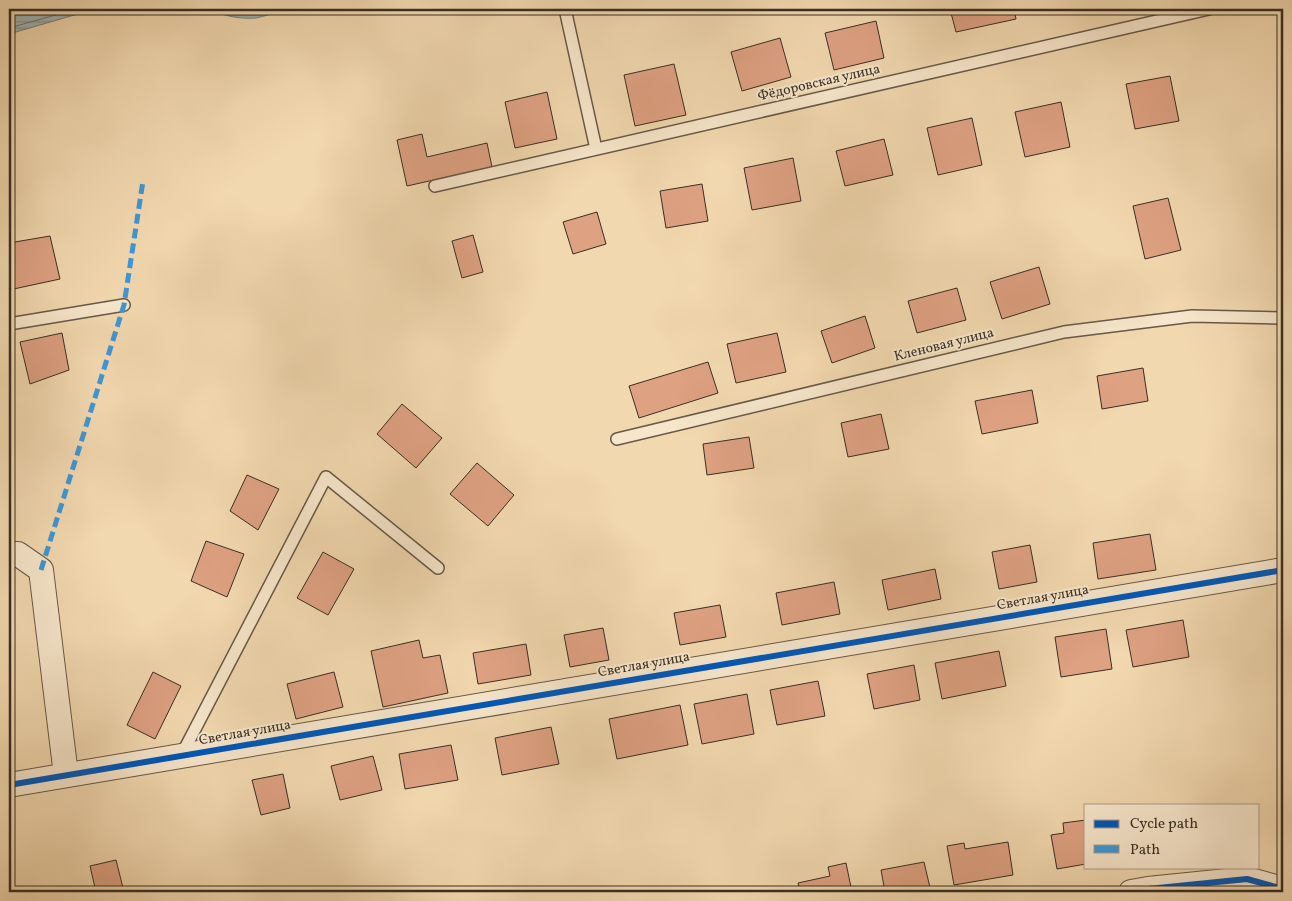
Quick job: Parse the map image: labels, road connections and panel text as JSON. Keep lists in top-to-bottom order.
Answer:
{
  "streets": {
    "street": ["Светлая улица"],
    "lane": ["Фёдоровская улица", "Кленовая улица"]
  },
  "legend": ["Cycle path", "Path"]
}
